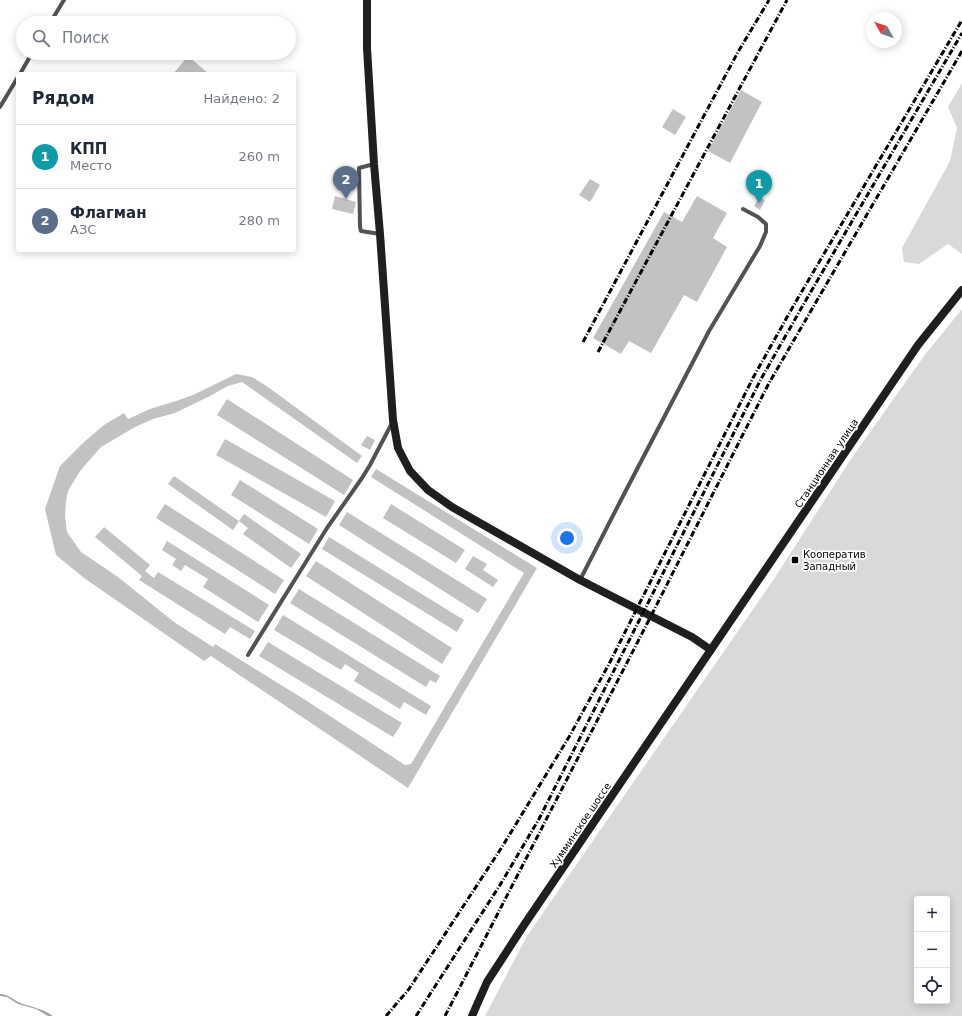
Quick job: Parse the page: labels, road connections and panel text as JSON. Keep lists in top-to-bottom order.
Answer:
{
  "streets": {
    "main road": ["Станционная улица", "Хумминское шоссе"]
  },
  "crossings": [
    ["Станционная улица", "Хумминское шоссе"]
  ],
  "places": {
    "transit": ["Кооператив Западный"]
  },
  "north": "top left",
  "page": {
    "search": "Поиск",
    "heading": ["Рядом", "Найдено: 2"],
    "list": [
      {
        "mark": "1",
        "name": "КПП",
        "note": "Место",
        "value": "260 m"
      },
      {
        "mark": "2",
        "name": "Флагман",
        "note": "АЗС",
        "value": "280 m"
      }
    ],
    "pins": ["2", "1"],
    "map_buttons": ["+", "−"]
  }
}
